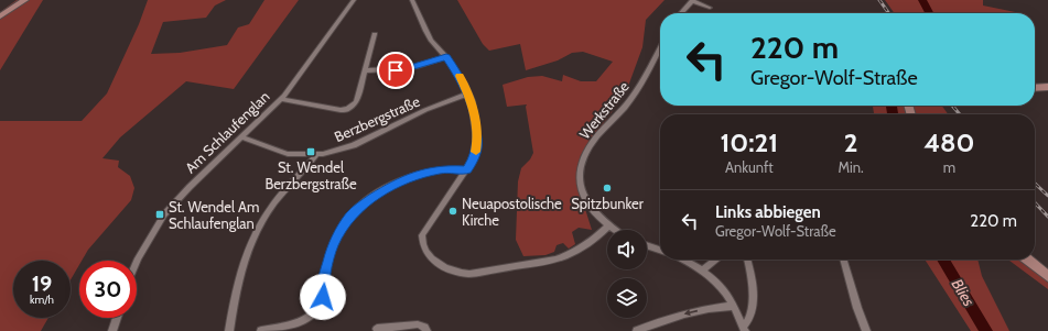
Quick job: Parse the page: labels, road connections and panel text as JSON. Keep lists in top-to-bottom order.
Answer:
{
  "streets": {
    "street": ["Werkstraße", "Berzbergstraße", "Am Schlaufenglan"]
  },
  "crossings": [
    ["Berzbergstraße", "Am Schlaufenglan"]
  ],
  "water": ["Blies"],
  "places": {
    "transit": ["St. Wendel Berzbergstraße", "St. Wendel Am Schlaufenglan"],
    "other": ["Spitzbunker", "Neuapostolische Kirche"]
  },
  "page": {
    "turn": ["220 m", "Gregor-Wolf-Straße"],
    "eta": [
      "10:21",
      "Ankunft",
      "2",
      "Min.",
      "480",
      "m"
    ],
    "list": [
      {
        "name": "Links abbiegen",
        "note": "Gregor-Wolf-Straße",
        "value": "220 m"
      }
    ],
    "speed": "19 km/h",
    "limit": "30"
  }
}
